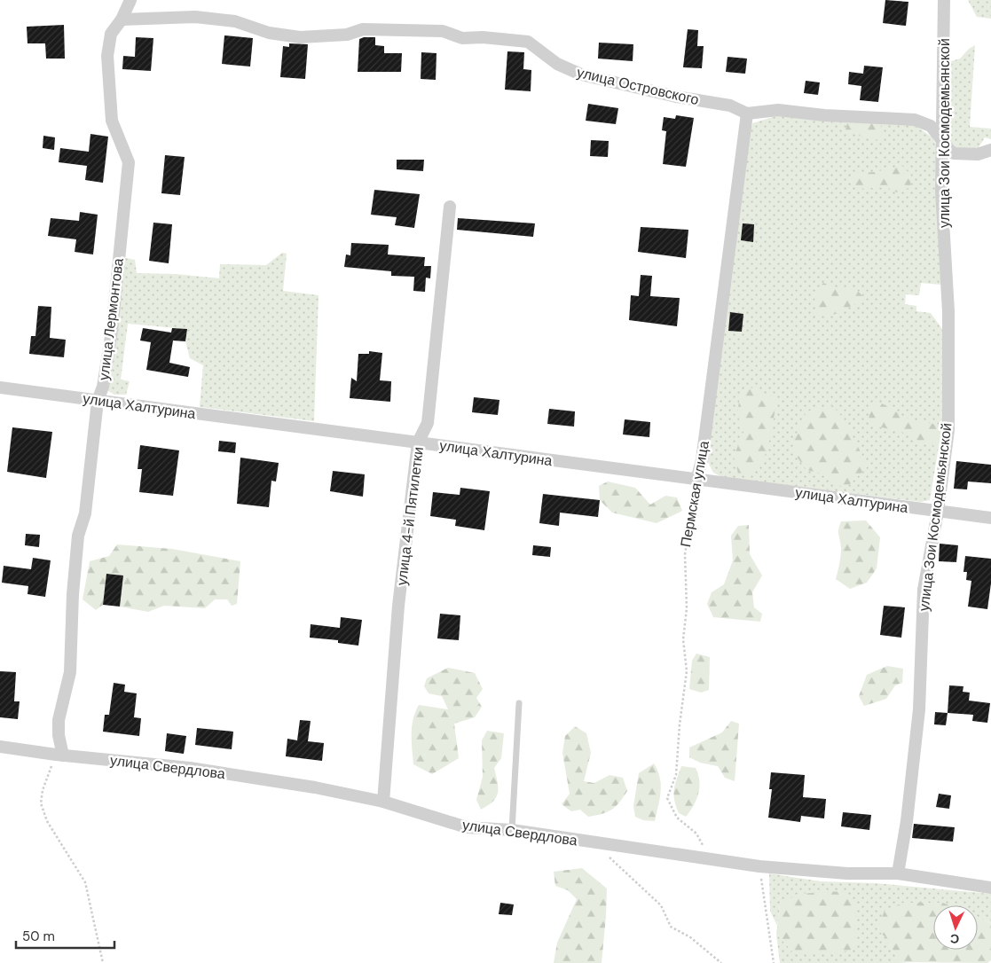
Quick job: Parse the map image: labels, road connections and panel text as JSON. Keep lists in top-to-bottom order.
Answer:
{
  "streets": {
    "street": [
      "улица Островского",
      "улица Зои Космодемьянской",
      "улица Лермонтова",
      "улица Халтурина",
      "Пермская улица",
      "улица 4-й Пятилетки",
      "улица Свердлова"
    ]
  },
  "crossings": [
    ["улица Островского", "улица Зои Космодемьянской"],
    ["улица Островского", "улица Лермонтова"],
    ["улица Островского", "Пермская улица"],
    ["улица Зои Космодемьянской", "улица Халтурина"],
    ["улица Зои Космодемьянской", "улица Свердлова"],
    ["улица Лермонтова", "улица Халтурина"],
    ["улица Лермонтова", "улица Свердлова"],
    ["улица Халтурина", "Пермская улица"],
    ["улица Халтурина", "улица 4-й Пятилетки"],
    ["Пермская улица", "улица Свердлова"],
    ["улица 4-й Пятилетки", "улица Свердлова"]
  ],
  "scale_bar": "50 m",
  "north": "bottom"
}
